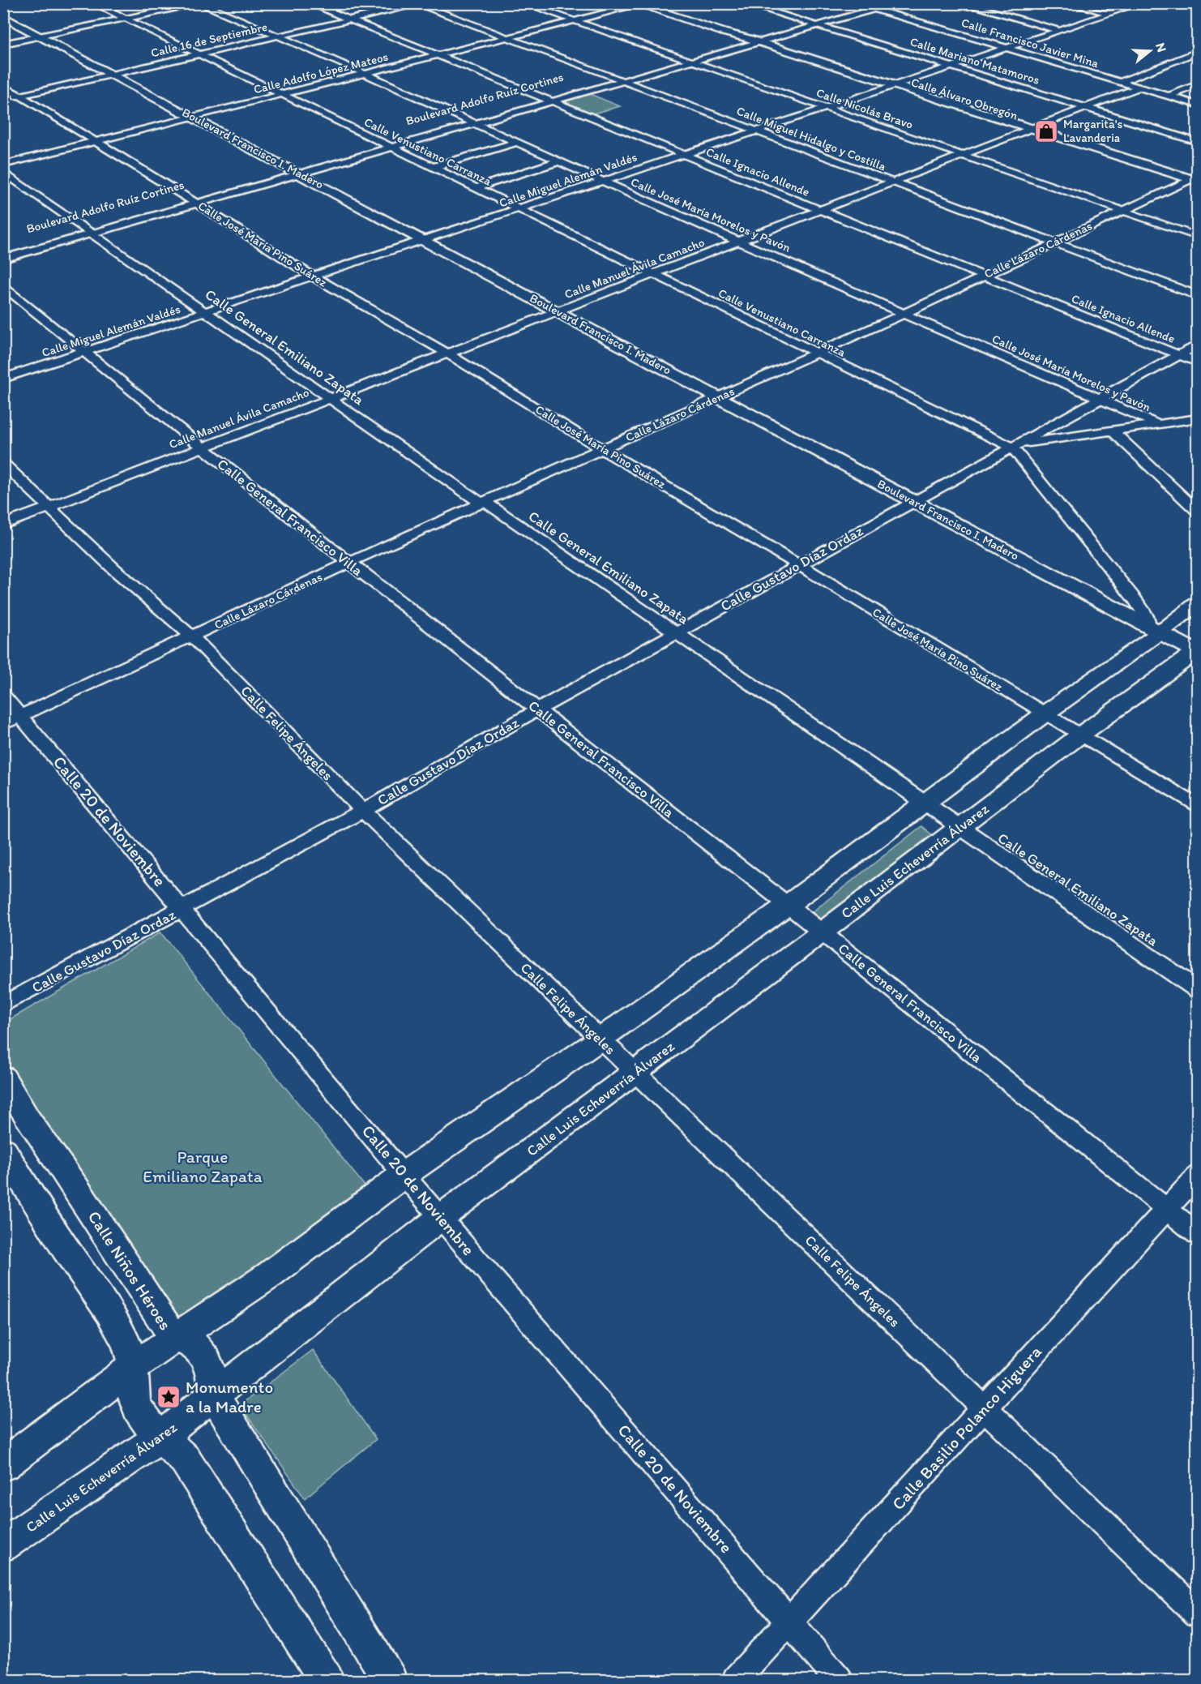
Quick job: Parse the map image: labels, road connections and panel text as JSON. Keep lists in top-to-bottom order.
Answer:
{
  "streets": {
    "street": [
      "Calle 16 de Septiembre",
      "Calle Francisco Javier Mina",
      "Calle Mariano Matamoros",
      "Calle Adolfo López Mateos",
      "Boulevard Adolfo Ruíz Cortines",
      "Calle Álvaro Obregón",
      "Calle Nicolás Bravo",
      "Calle Miguel Hidalgo y Costilla",
      "Boulevard Francisco I. Madero",
      "Calle Venustiano Carranza",
      "Calle Ignacio Allende",
      "Calle Miguel Alemán Valdés",
      "Calle José María Morelos y Pavón",
      "Calle José María Pino Suárez",
      "Calle Lázaro Cárdenas",
      "Calle Manuel Ávila Camacho",
      "Calle General Emiliano Zapata",
      "Calle General Francisco Villa",
      "Calle Gustavo Díaz Ordaz",
      "Calle Felipe Ángeles",
      "Calle 20 de Noviembre",
      "Calle Luis Echeverría Álvarez",
      "Calle Niños Héroes",
      "Calle Basilio Polanco Higuera"
    ]
  },
  "crossings": [
    ["Calle 16 de Septiembre", "Calle Miguel Hidalgo y Costilla"],
    ["Calle 16 de Septiembre", "Boulevard Francisco I. Madero"],
    ["Calle 16 de Septiembre", "Calle Venustiano Carranza"],
    ["Calle 16 de Septiembre", "Calle Ignacio Allende"],
    ["Calle 16 de Septiembre", "Calle José María Morelos y Pavón"],
    ["Calle 16 de Septiembre", "Calle José María Pino Suárez"],
    ["Calle Francisco Javier Mina", "Boulevard Adolfo Ruíz Cortines"],
    ["Calle Francisco Javier Mina", "Calle Miguel Alemán Valdés"],
    ["Calle Francisco Javier Mina", "Calle Manuel Ávila Camacho"],
    ["Calle Mariano Matamoros", "Boulevard Adolfo Ruíz Cortines"],
    ["Calle Mariano Matamoros", "Calle Miguel Alemán Valdés"],
    ["Calle Mariano Matamoros", "Calle Manuel Ávila Camacho"],
    ["Calle Adolfo López Mateos", "Calle Álvaro Obregón"],
    ["Calle Adolfo López Mateos", "Calle Nicolás Bravo"],
    ["Calle Adolfo López Mateos", "Calle Miguel Hidalgo y Costilla"],
    ["Calle Adolfo López Mateos", "Boulevard Francisco I. Madero"],
    ["Calle Adolfo López Mateos", "Calle Venustiano Carranza"],
    ["Calle Adolfo López Mateos", "Calle Ignacio Allende"],
    ["Calle Adolfo López Mateos", "Calle José María Morelos y Pavón"],
    ["Calle Adolfo López Mateos", "Calle José María Pino Suárez"],
    ["Boulevard Adolfo Ruíz Cortines", "Calle Álvaro Obregón"],
    ["Boulevard Adolfo Ruíz Cortines", "Calle Nicolás Bravo"],
    ["Boulevard Adolfo Ruíz Cortines", "Calle Miguel Hidalgo y Costilla"],
    ["Boulevard Adolfo Ruíz Cortines", "Boulevard Francisco I. Madero"],
    ["Boulevard Adolfo Ruíz Cortines", "Calle Venustiano Carranza"],
    ["Boulevard Adolfo Ruíz Cortines", "Calle Ignacio Allende"],
    ["Boulevard Adolfo Ruíz Cortines", "Calle José María Morelos y Pavón"],
    ["Boulevard Adolfo Ruíz Cortines", "Calle José María Pino Suárez"],
    ["Boulevard Adolfo Ruíz Cortines", "Calle General Emiliano Zapata"],
    ["Calle Álvaro Obregón", "Calle Miguel Alemán Valdés"],
    ["Calle Álvaro Obregón", "Calle Lázaro Cárdenas"],
    ["Calle Álvaro Obregón", "Calle Manuel Ávila Camacho"],
    ["Calle Nicolás Bravo", "Calle Miguel Alemán Valdés"],
    ["Calle Nicolás Bravo", "Calle Lázaro Cárdenas"],
    ["Calle Nicolás Bravo", "Calle Manuel Ávila Camacho"],
    ["Calle Miguel Hidalgo y Costilla", "Calle Miguel Alemán Valdés"],
    ["Calle Miguel Hidalgo y Costilla", "Calle Lázaro Cárdenas"],
    ["Calle Miguel Hidalgo y Costilla", "Calle Manuel Ávila Camacho"],
    ["Boulevard Francisco I. Madero", "Calle Miguel Alemán Valdés"],
    ["Boulevard Francisco I. Madero", "Calle Lázaro Cárdenas"],
    ["Boulevard Francisco I. Madero", "Calle Manuel Ávila Camacho"],
    ["Boulevard Francisco I. Madero", "Calle Gustavo Díaz Ordaz"],
    ["Boulevard Francisco I. Madero", "Calle Luis Echeverría Álvarez"],
    ["Calle Venustiano Carranza", "Calle Miguel Alemán Valdés"],
    ["Calle Venustiano Carranza", "Calle Lázaro Cárdenas"],
    ["Calle Venustiano Carranza", "Calle Manuel Ávila Camacho"],
    ["Calle Venustiano Carranza", "Calle Gustavo Díaz Ordaz"],
    ["Calle Ignacio Allende", "Calle Miguel Alemán Valdés"],
    ["Calle Ignacio Allende", "Calle Lázaro Cárdenas"],
    ["Calle Ignacio Allende", "Calle Manuel Ávila Camacho"],
    ["Calle Ignacio Allende", "Calle Gustavo Díaz Ordaz"],
    ["Calle Miguel Alemán Valdés", "Calle José María Morelos y Pavón"],
    ["Calle Miguel Alemán Valdés", "Calle José María Pino Suárez"],
    ["Calle Miguel Alemán Valdés", "Calle General Emiliano Zapata"],
    ["Calle Miguel Alemán Valdés", "Calle General Francisco Villa"],
    ["Calle José María Morelos y Pavón", "Calle Lázaro Cárdenas"],
    ["Calle José María Morelos y Pavón", "Calle Manuel Ávila Camacho"],
    ["Calle José María Morelos y Pavón", "Calle Gustavo Díaz Ordaz"],
    ["Calle José María Pino Suárez", "Calle Lázaro Cárdenas"],
    ["Calle José María Pino Suárez", "Calle Manuel Ávila Camacho"],
    ["Calle José María Pino Suárez", "Calle Gustavo Díaz Ordaz"],
    ["Calle José María Pino Suárez", "Calle Luis Echeverría Álvarez"],
    ["Calle Lázaro Cárdenas", "Calle General Emiliano Zapata"],
    ["Calle Lázaro Cárdenas", "Calle General Francisco Villa"],
    ["Calle Lázaro Cárdenas", "Calle Felipe Ángeles"],
    ["Calle Lázaro Cárdenas", "Calle 20 de Noviembre"],
    ["Calle Manuel Ávila Camacho", "Calle General Emiliano Zapata"],
    ["Calle Manuel Ávila Camacho", "Calle General Francisco Villa"],
    ["Calle Manuel Ávila Camacho", "Calle Felipe Ángeles"],
    ["Calle General Emiliano Zapata", "Calle Gustavo Díaz Ordaz"],
    ["Calle General Emiliano Zapata", "Calle Luis Echeverría Álvarez"],
    ["Calle General Francisco Villa", "Calle Gustavo Díaz Ordaz"],
    ["Calle General Francisco Villa", "Calle Luis Echeverría Álvarez"],
    ["Calle General Francisco Villa", "Calle Basilio Polanco Higuera"],
    ["Calle Gustavo Díaz Ordaz", "Calle Felipe Ángeles"],
    ["Calle Gustavo Díaz Ordaz", "Calle 20 de Noviembre"],
    ["Calle Felipe Ángeles", "Calle Luis Echeverría Álvarez"],
    ["Calle Felipe Ángeles", "Calle Basilio Polanco Higuera"],
    ["Calle 20 de Noviembre", "Calle Luis Echeverría Álvarez"],
    ["Calle 20 de Noviembre", "Calle Basilio Polanco Higuera"],
    ["Calle Luis Echeverría Álvarez", "Calle Niños Héroes"]
  ],
  "parks": ["Parque Emiliano Zapata"],
  "places": {
    "shop": ["Margarita's Lavanderia"],
    "place": ["Monumento a la Madre"]
  },
  "north": "right"
}
